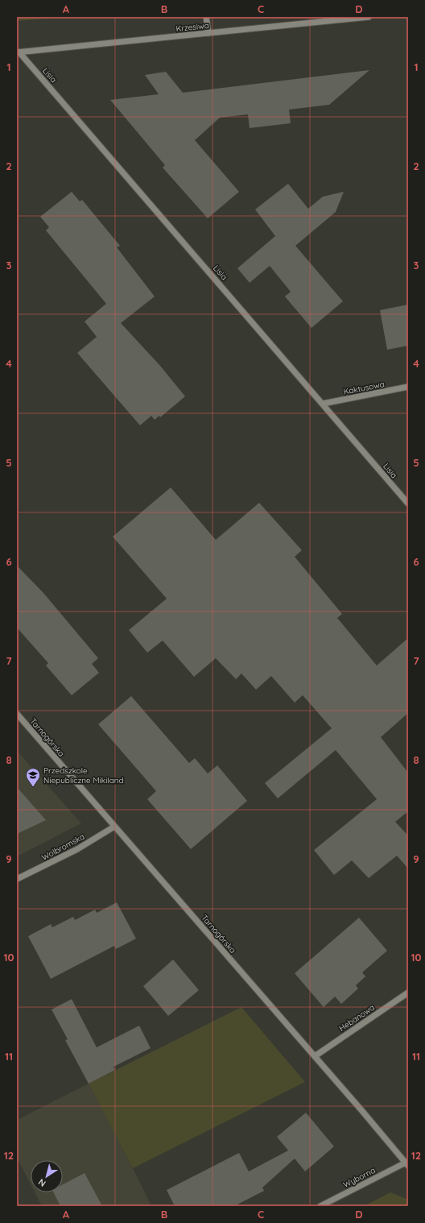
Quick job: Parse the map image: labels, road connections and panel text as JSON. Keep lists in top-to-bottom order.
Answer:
{
  "streets": {
    "street": [
      "Krzesiwa",
      "Lisia",
      "Kaktusowa",
      "Tarnogórska",
      "Wolbromska",
      "Hebanowa",
      "Wyborna"
    ]
  },
  "crossings": [
    ["Krzesiwa", "Lisia"],
    ["Lisia", "Kaktusowa"],
    ["Tarnogórska", "Wolbromska"],
    ["Tarnogórska", "Hebanowa"],
    ["Tarnogórska", "Wyborna"]
  ],
  "places": {
    "school or university": ["Przedszkole Niepubliczne Mikiland"]
  },
  "north": "bottom left",
  "grid": {
    "columns": [
      "A",
      "B",
      "C",
      "D"
    ],
    "rows": [
      "1",
      "2",
      "3",
      "4",
      "5",
      "6",
      "7",
      "8",
      "9",
      "10",
      "11",
      "12"
    ]
  }
}
